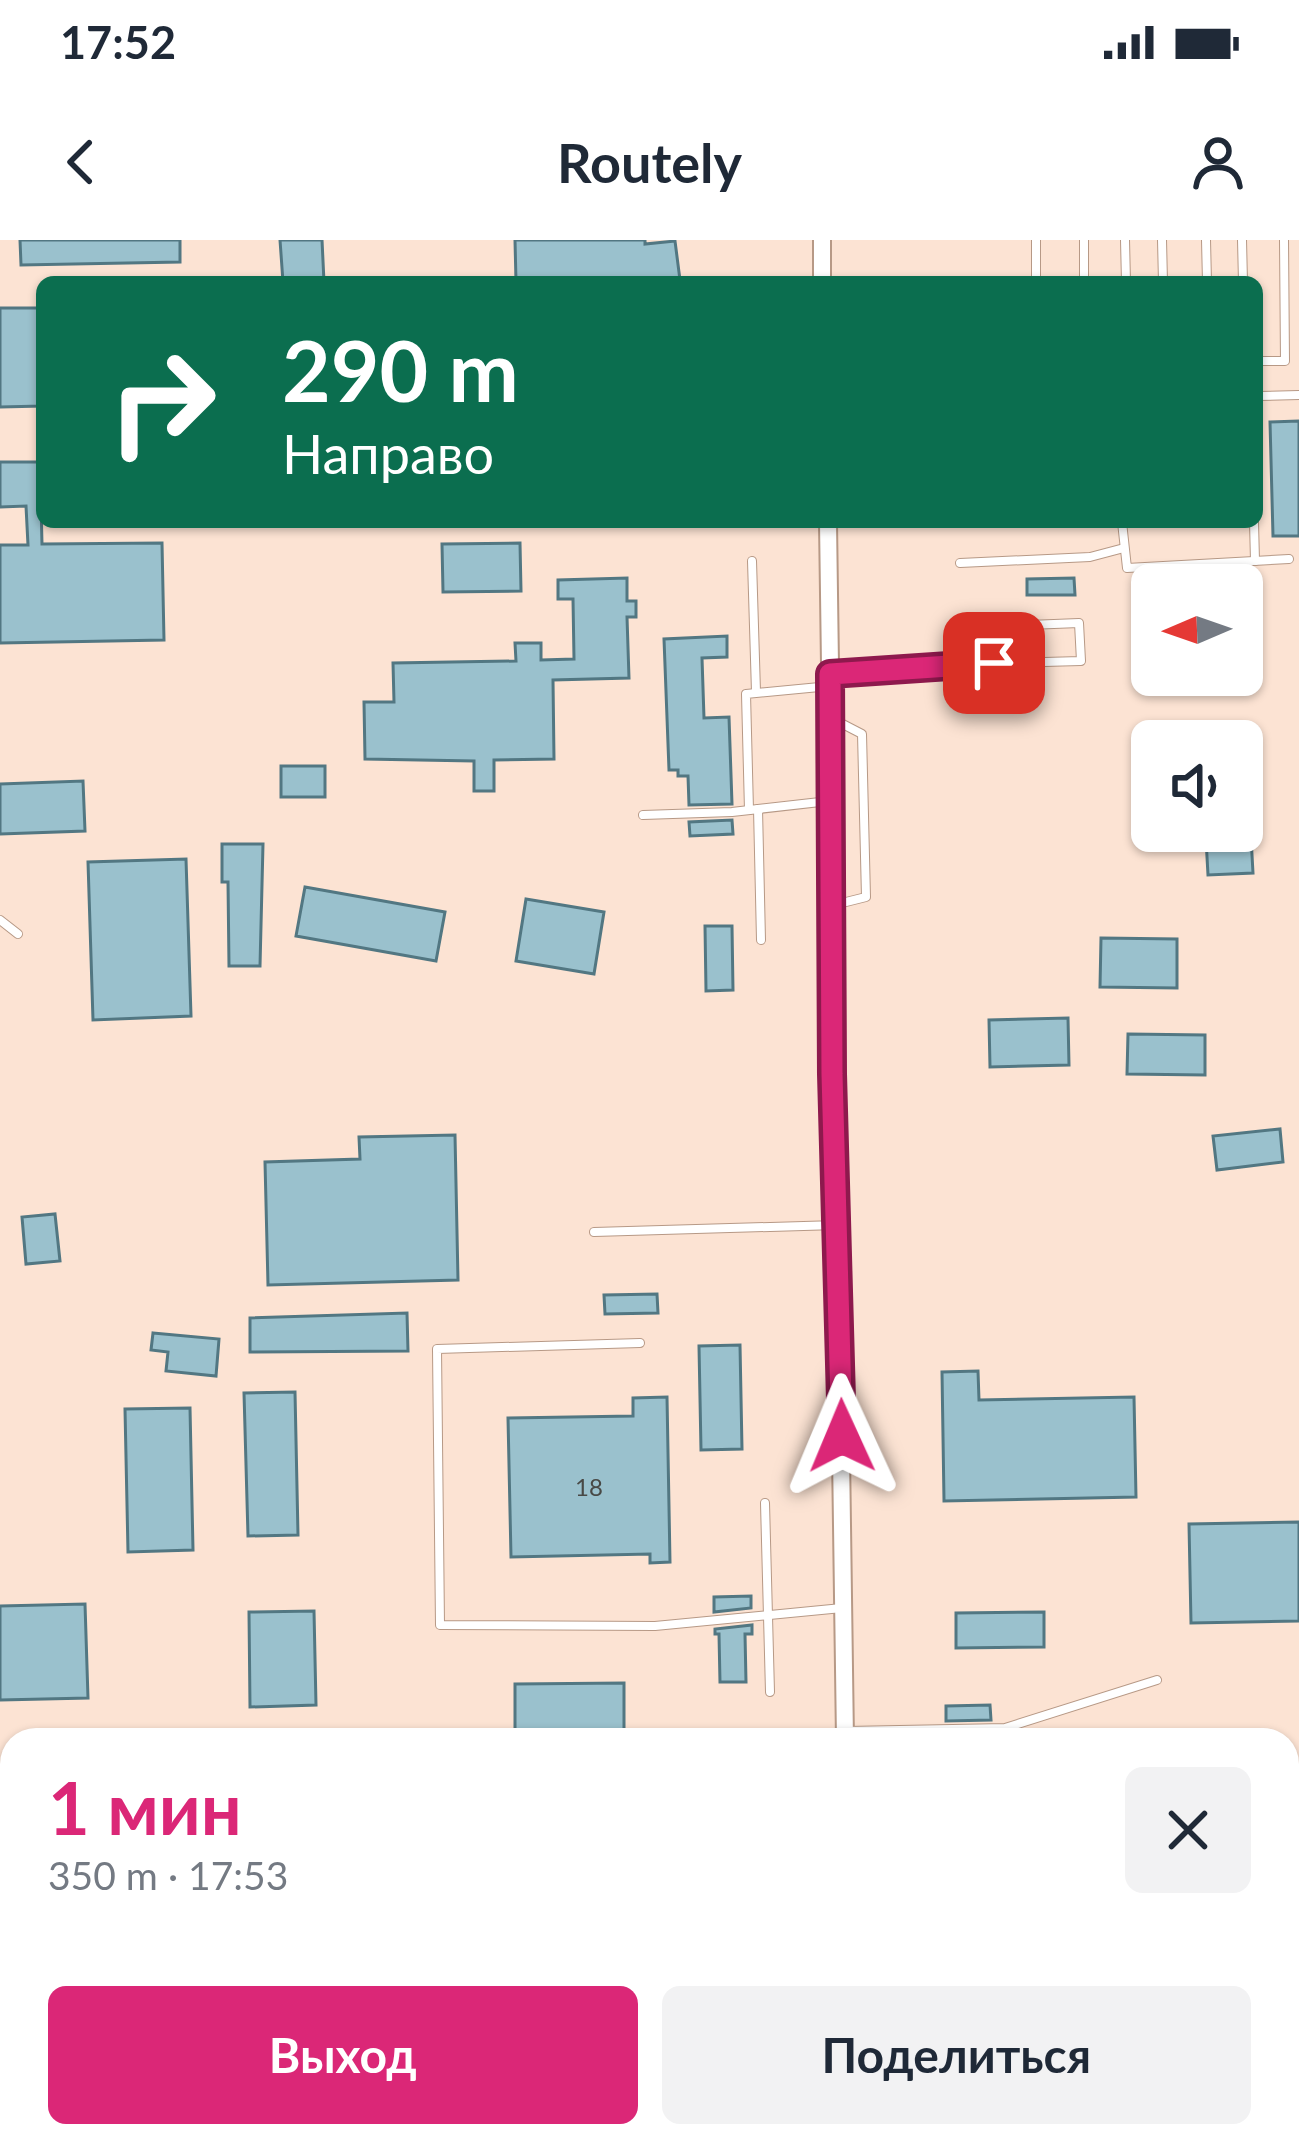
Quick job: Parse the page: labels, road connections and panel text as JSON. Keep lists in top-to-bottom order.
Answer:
{
  "house_numbers": ["18"],
  "north": "left",
  "page": {
    "status": "17:52",
    "header": "Routely",
    "turn": ["290 m", "Направо"],
    "heading": ["1 мин", "350 m · 17:53"],
    "buttons": ["Выход", "Поделиться"]
  }
}
